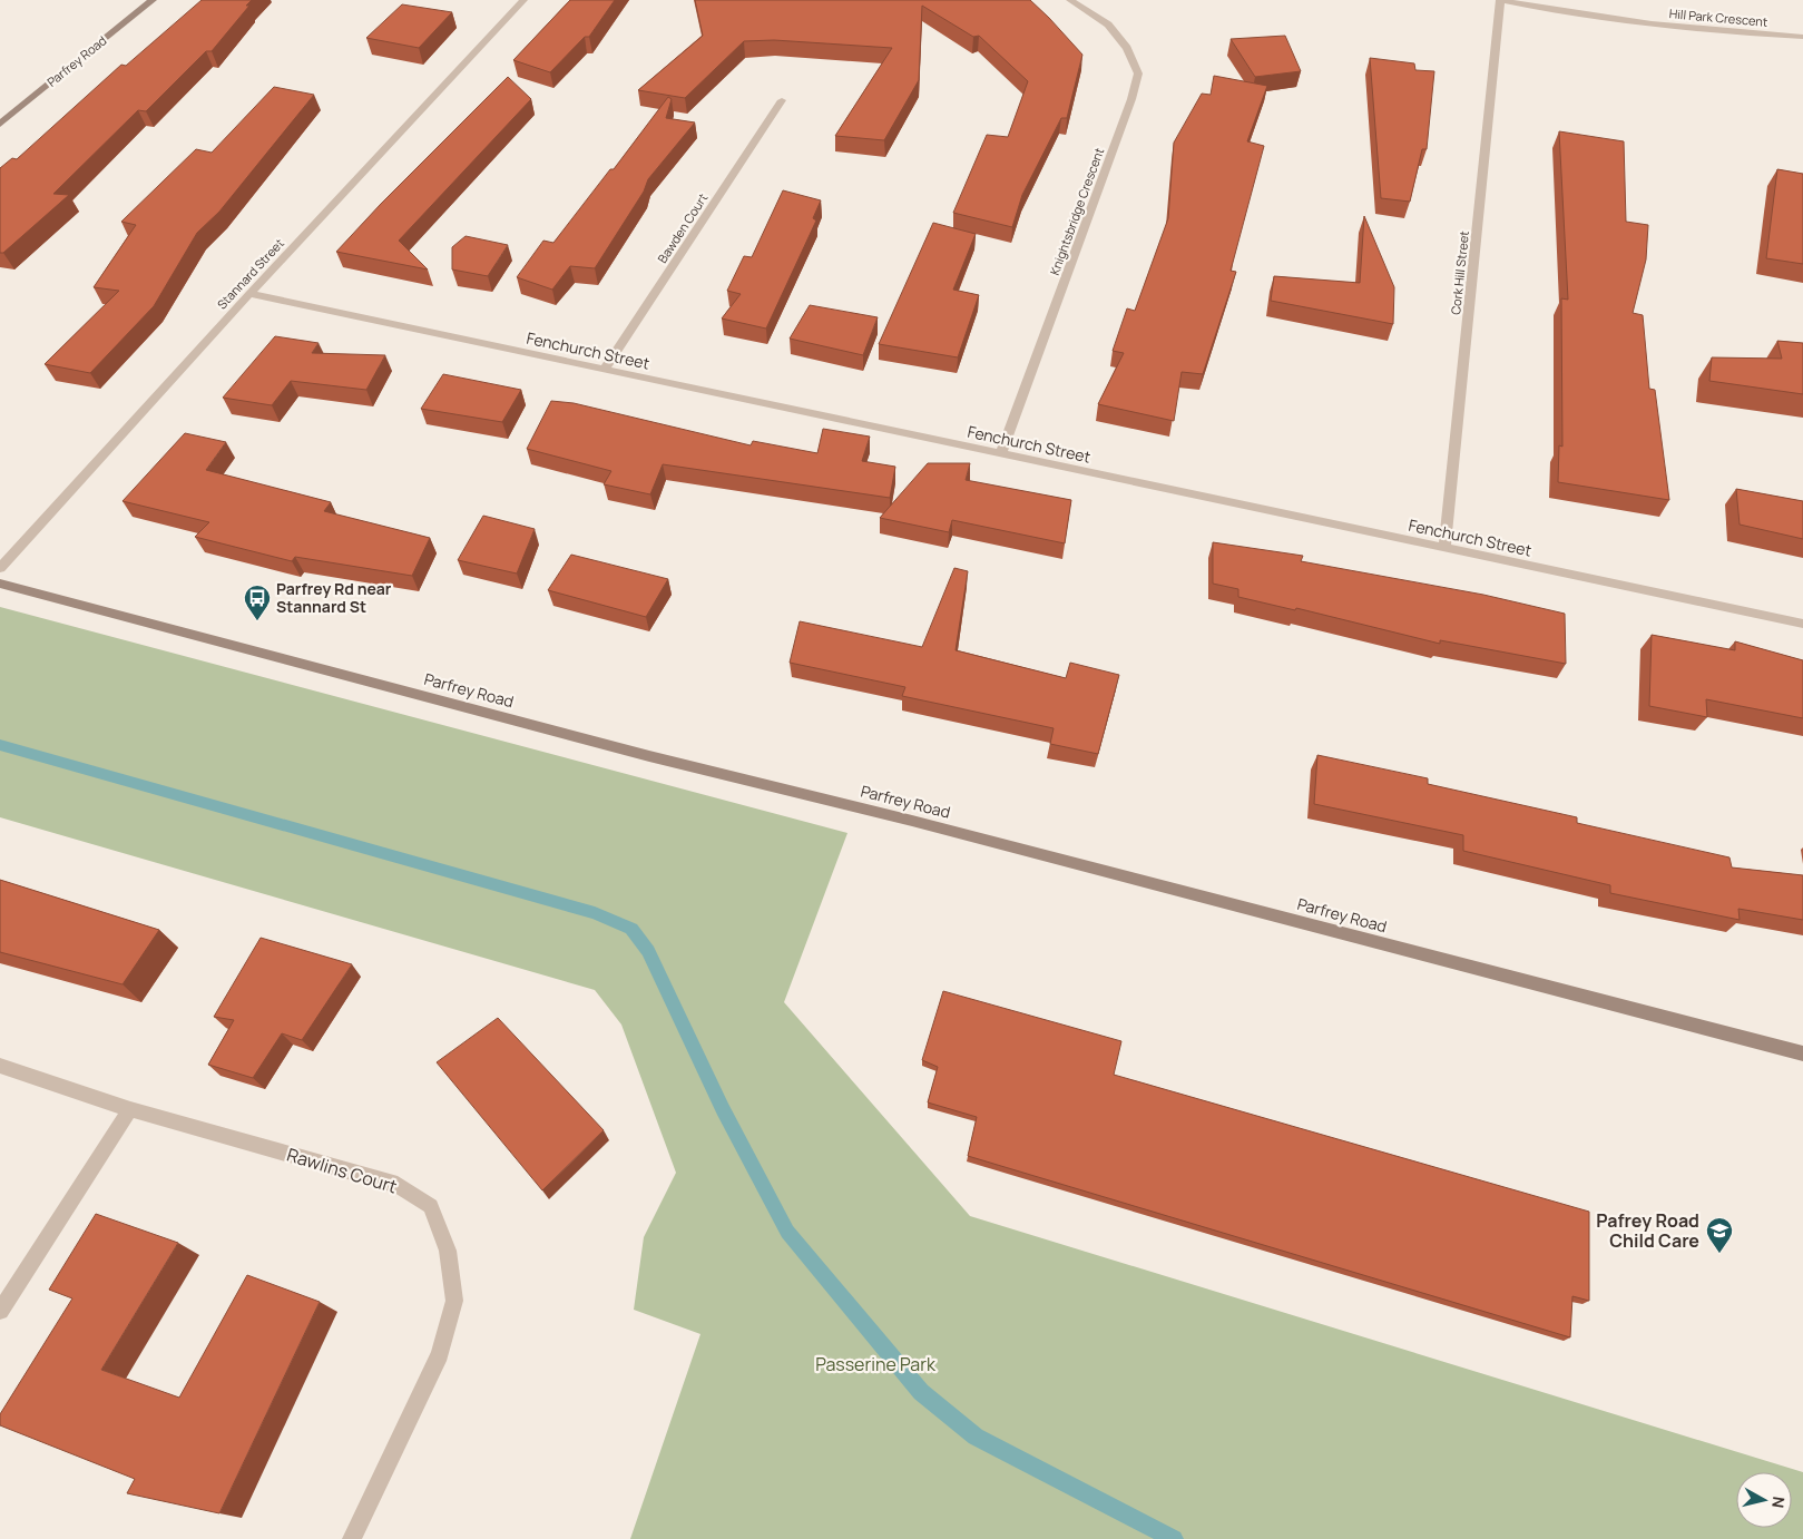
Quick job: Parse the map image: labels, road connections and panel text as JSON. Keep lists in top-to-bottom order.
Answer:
{
  "streets": {
    "main road": ["Parfrey Road"],
    "street": [
      "Hill Park Crescent",
      "Knightsbridge Crescent",
      "Bawden Court",
      "Cork Hill Street",
      "Stannard Street",
      "Fenchurch Street",
      "Rawlins Court"
    ]
  },
  "crossings": [
    ["Hill Park Crescent", "Cork Hill Street"],
    ["Knightsbridge Crescent", "Fenchurch Street"],
    ["Bawden Court", "Fenchurch Street"],
    ["Cork Hill Street", "Fenchurch Street"],
    ["Stannard Street", "Fenchurch Street"]
  ],
  "parks": ["Passerine Park"],
  "places": {
    "bus stop": ["Parfrey Rd near Stannard St"],
    "school or university": ["Pafrey Road Child Care"]
  },
  "north": "right"
}
